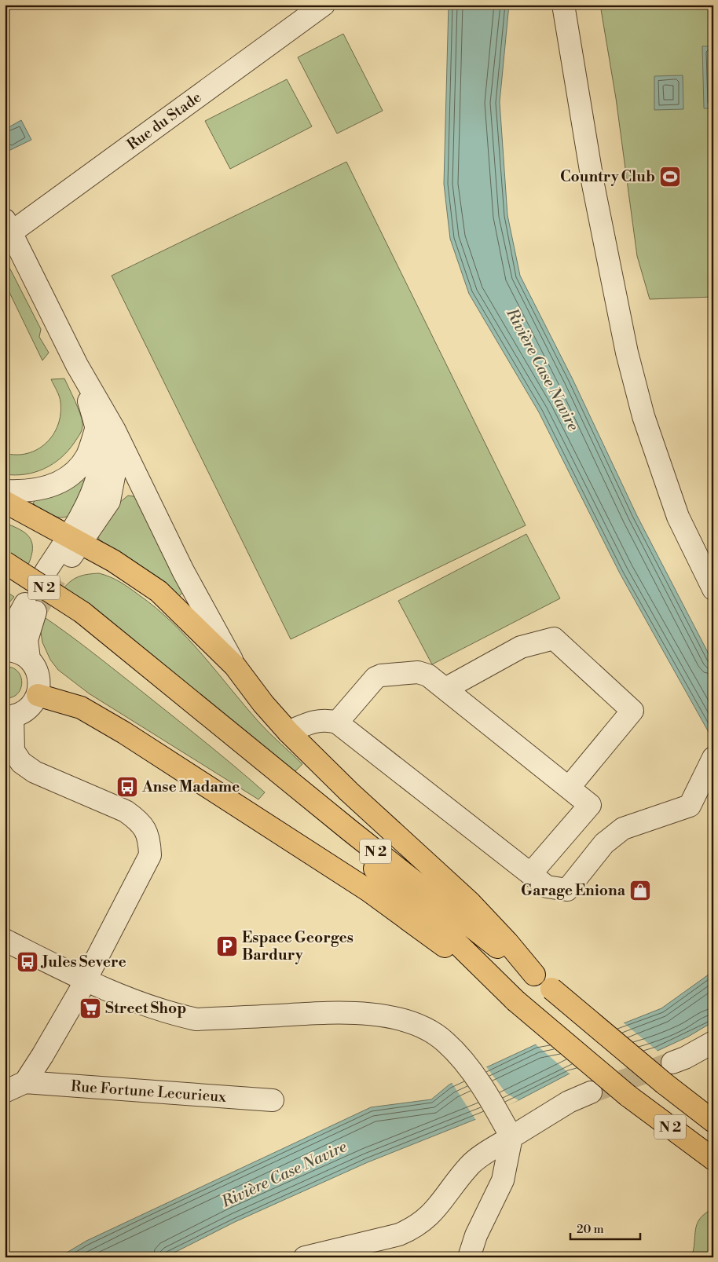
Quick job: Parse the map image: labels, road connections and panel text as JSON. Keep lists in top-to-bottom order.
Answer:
{
  "streets": {
    "main road": ["N 2"],
    "street": ["Rue du Stade", "Rue Fortune Lecurieux"]
  },
  "water": ["Rivière Case Navire"],
  "places": {
    "sports": ["Country Club"],
    "bus stop": ["Anse Madame", "Jules Severe"],
    "shop": ["Garage Eniona"],
    "parking": ["Espace Georges Bardury"],
    "supermarket": ["Street Shop"]
  },
  "scale_bar": "20 m"
}
